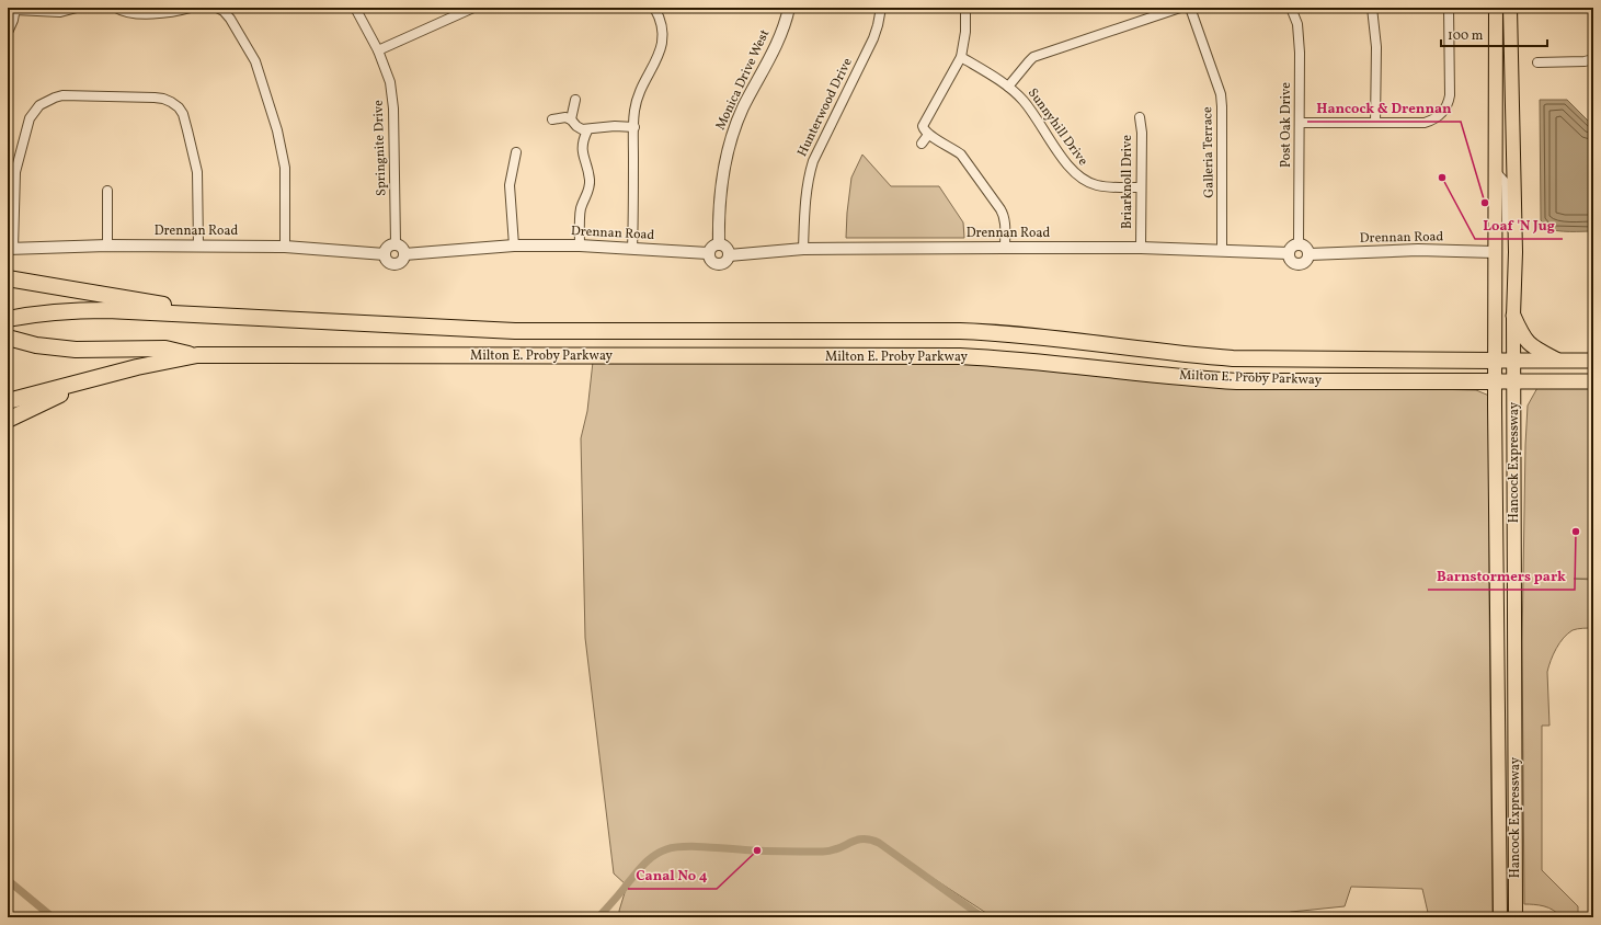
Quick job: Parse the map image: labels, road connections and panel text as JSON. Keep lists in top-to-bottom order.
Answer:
{
  "streets": {
    "highway": ["Milton E. Proby Parkway"],
    "main road": ["Hancock Expressway"],
    "street": [
      "Monica Drive West",
      "Hunterwood Drive",
      "Post Oak Drive",
      "Sunnyhill Drive",
      "Springnite Drive",
      "Galleria Terrace",
      "Briarknoll Drive",
      "Drennan Road"
    ]
  },
  "crossings": [
    ["Monica Drive West", "Drennan Road"],
    ["Hunterwood Drive", "Drennan Road"],
    ["Post Oak Drive", "Drennan Road"],
    ["Sunnyhill Drive", "Briarknoll Drive"],
    ["Springnite Drive", "Drennan Road"],
    ["Galleria Terrace", "Drennan Road"],
    ["Briarknoll Drive", "Drennan Road"],
    ["Drennan Road", "Hancock Expressway"],
    ["Milton E. Proby Parkway", "Hancock Expressway"]
  ],
  "places": [
    "Loaf 'N Jug",
    "Hancock & Drennan",
    "Barnstormers park",
    "Canal No 4"
  ],
  "scale_bar": "100 m"
}
